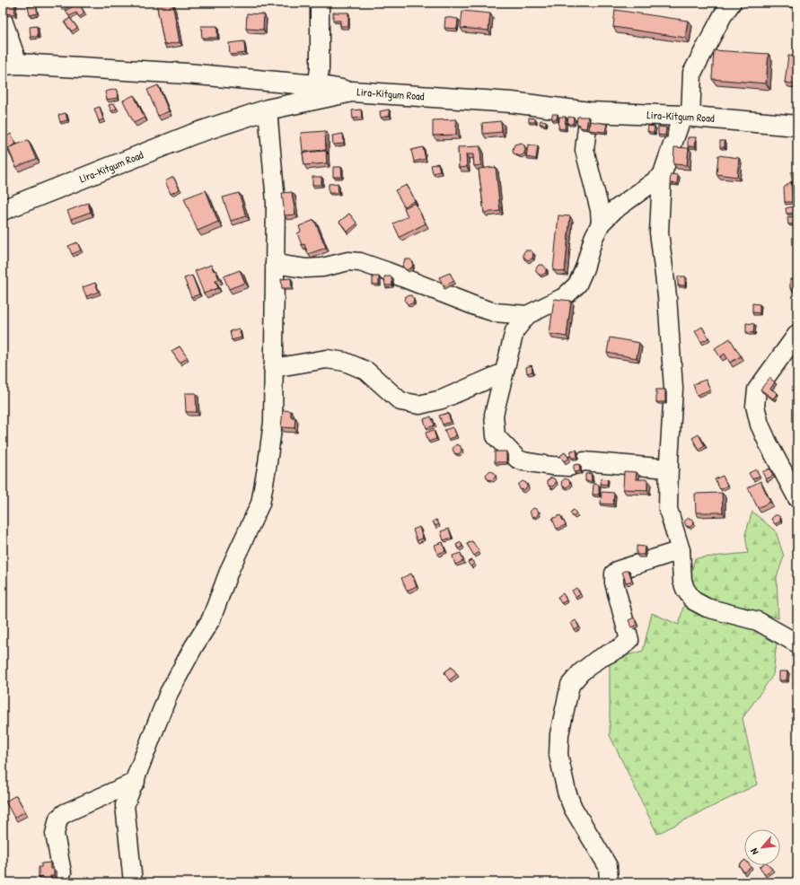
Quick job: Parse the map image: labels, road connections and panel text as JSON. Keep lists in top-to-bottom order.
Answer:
{
  "streets": {
    "main road": ["Lira-Kitgum Road"]
  },
  "north": "bottom left"
}
